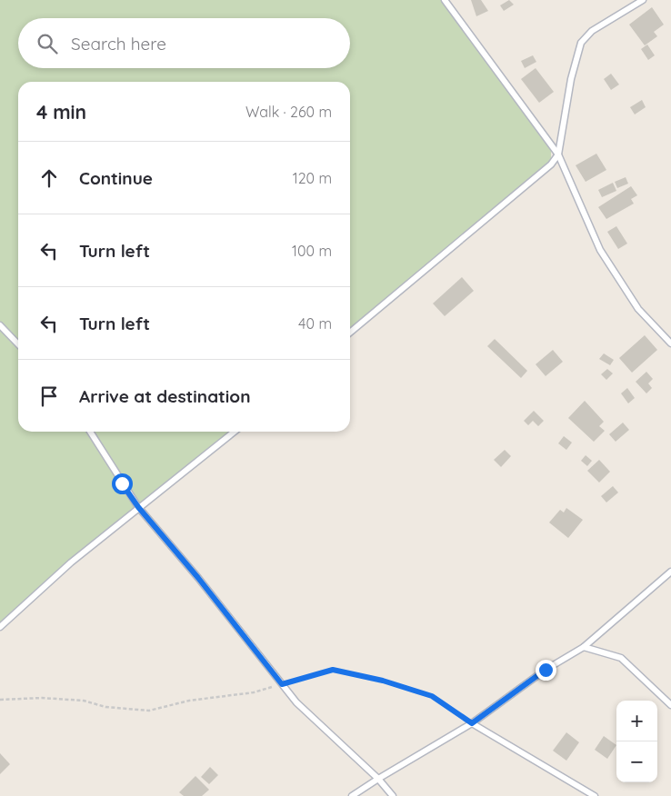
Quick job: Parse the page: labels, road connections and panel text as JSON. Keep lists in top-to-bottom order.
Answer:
{
  "page": {
    "search": "Search here",
    "heading": ["4 min", "Walk · 260 m"],
    "list": [
      ["Continue", "120 m"],
      ["Turn left", "100 m"],
      ["Turn left", "40 m"],
      "Arrive at destination"
    ],
    "map_buttons": ["+", "−"]
  }
}
